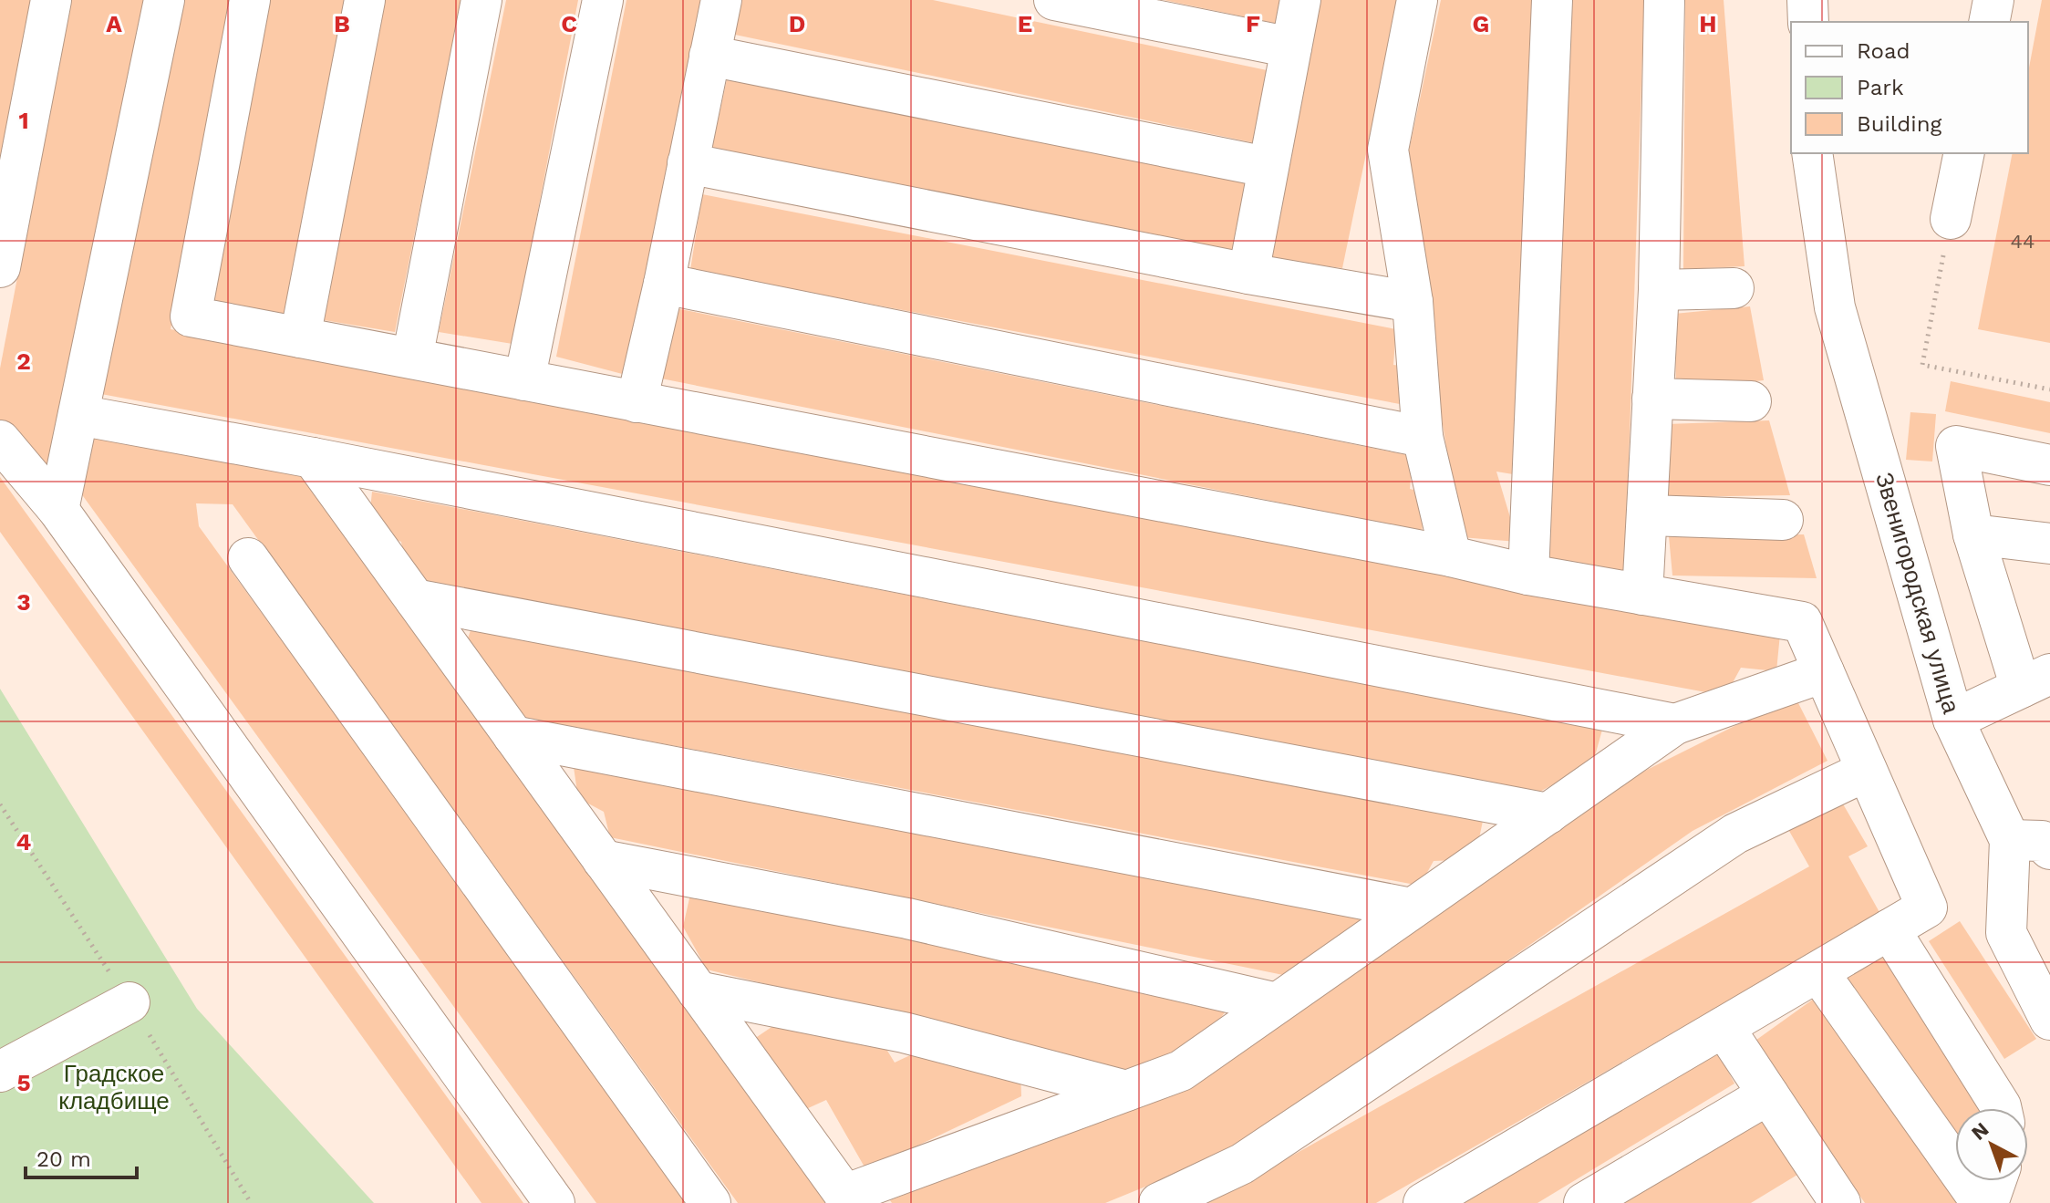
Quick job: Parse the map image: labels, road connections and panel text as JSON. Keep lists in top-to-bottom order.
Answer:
{
  "streets": {
    "street": ["Звенигородская улица"]
  },
  "parks": ["Градское кладбище"],
  "house_numbers": ["44"],
  "legend": ["Road", "Park", "Building"],
  "scale_bar": "20 m",
  "north": "top left",
  "grid": {
    "columns": [
      "A",
      "B",
      "C",
      "D",
      "E",
      "F",
      "G",
      "H"
    ],
    "rows": [
      "1",
      "2",
      "3",
      "4",
      "5"
    ]
  }
}
